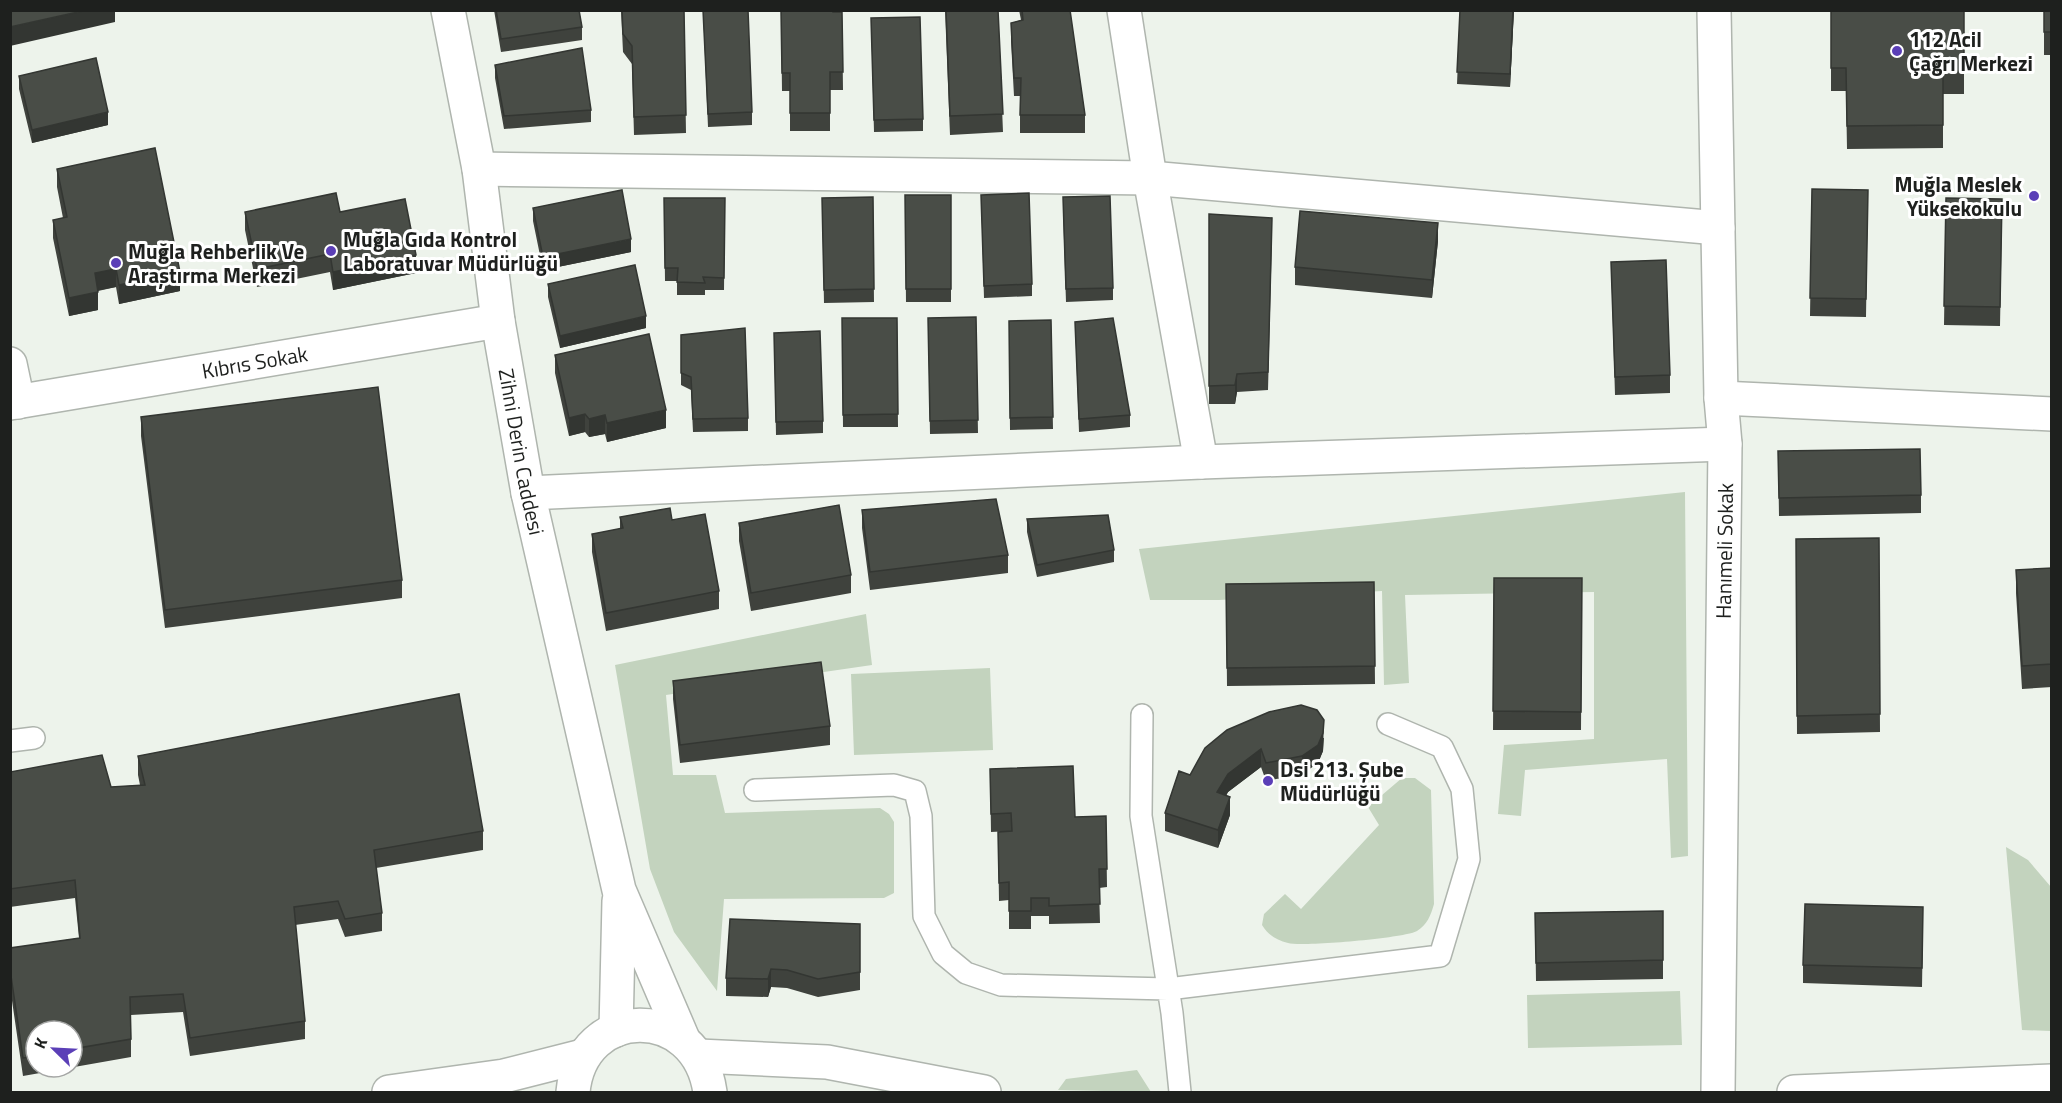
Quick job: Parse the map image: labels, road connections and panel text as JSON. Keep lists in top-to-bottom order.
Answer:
{
  "streets": {
    "street": ["Kıbrıs Sokak", "Zihni Derin Caddesi", "Hanımeli Sokak"]
  },
  "crossings": [
    ["Kıbrıs Sokak", "Zihni Derin Caddesi"]
  ],
  "places": [
    "112 Acil Çağrı Merkezi",
    "Muğla Meslek Yüksekokulu",
    "Muğla Gıda Kontrol Laboratuvar Müdürlüğü",
    "Muğla Rehberlik Ve Araştırma Merkezi",
    "Dsi 213. Şube Müdürlüğü"
  ],
  "north": "top left"
}
